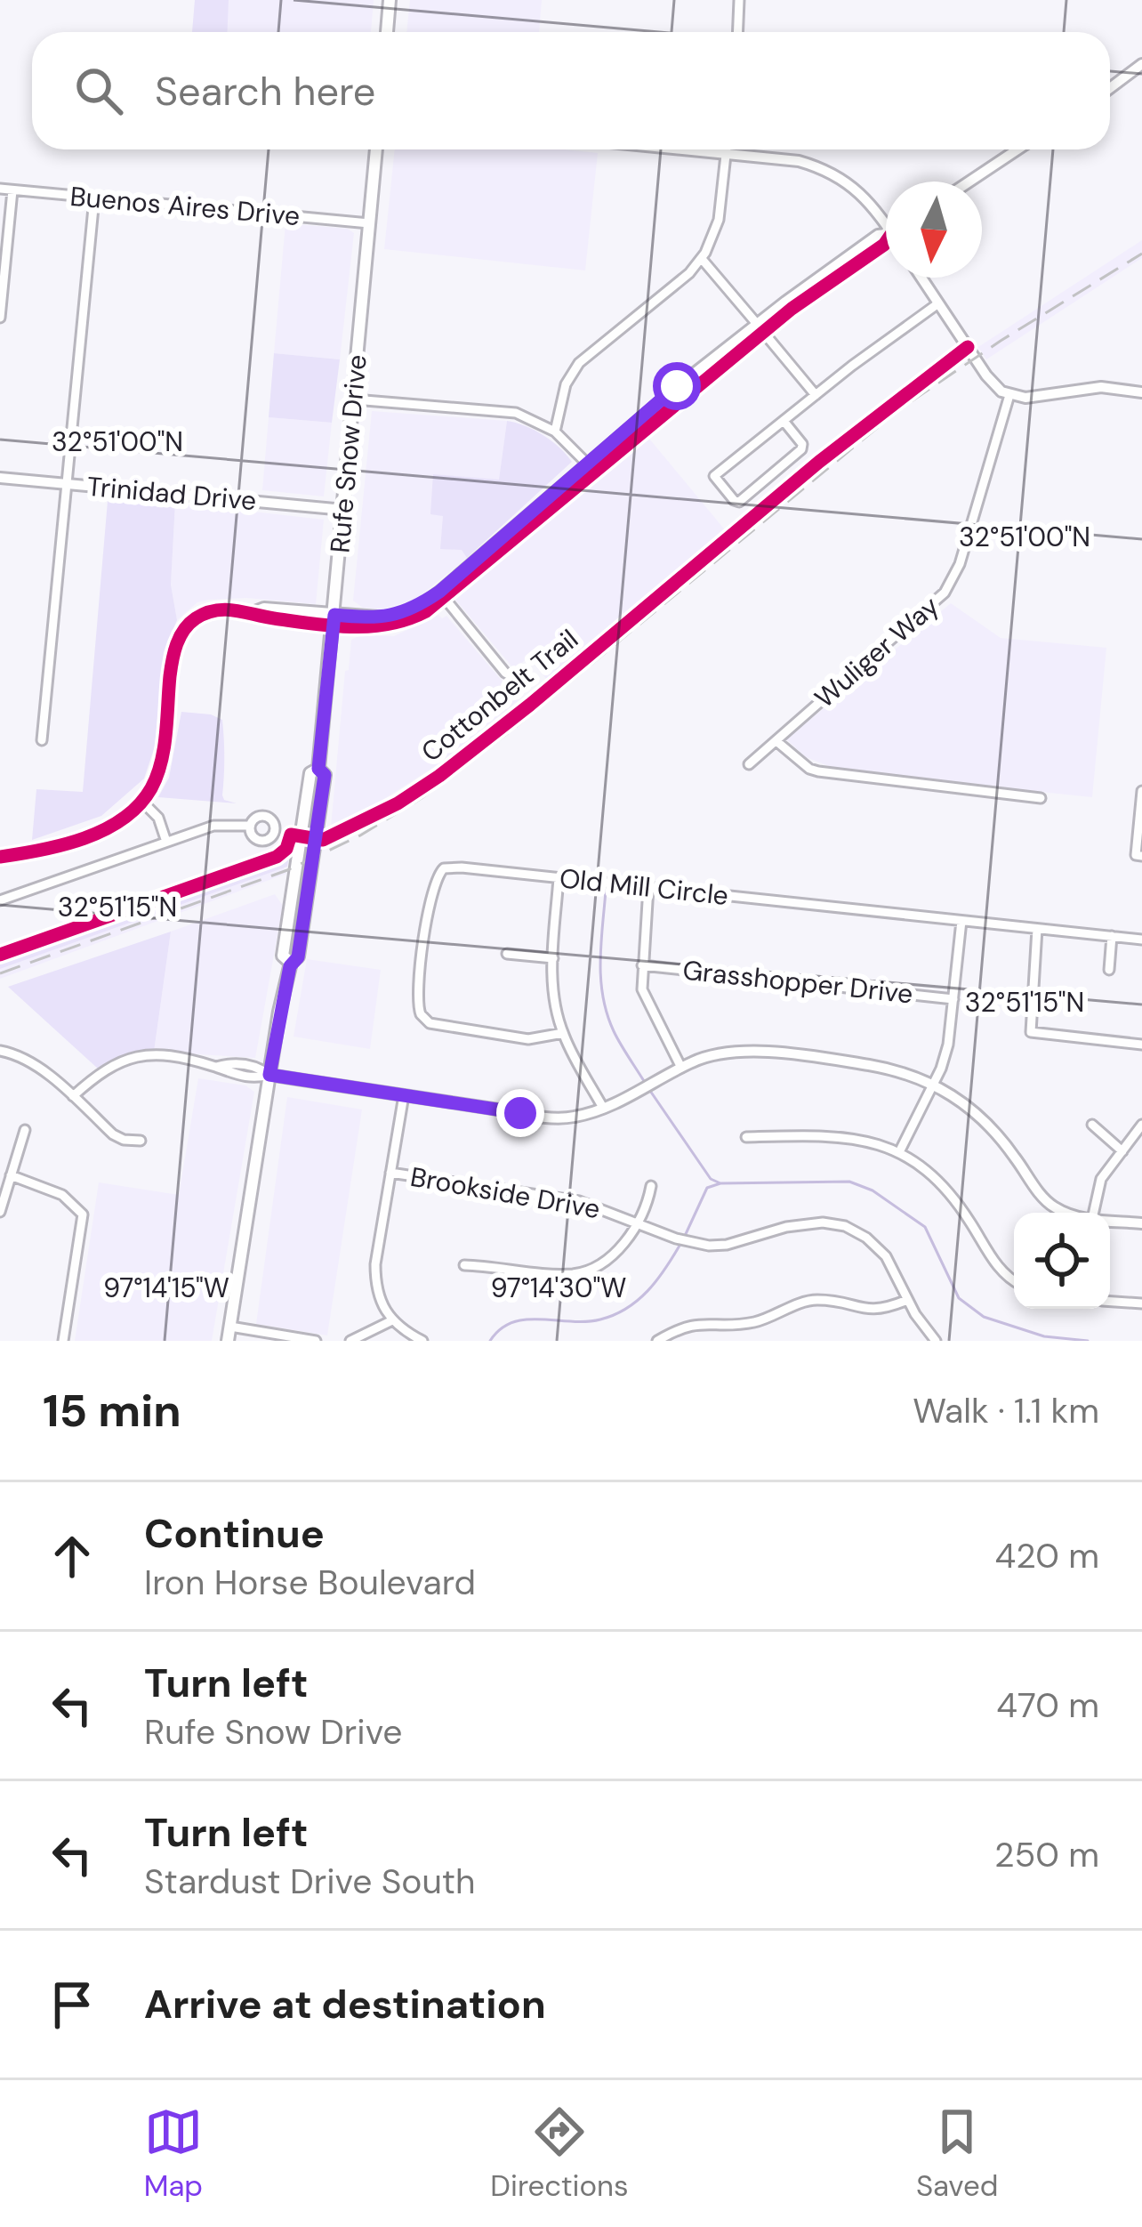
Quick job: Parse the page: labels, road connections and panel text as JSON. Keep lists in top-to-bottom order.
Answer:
{
  "streets": {
    "main road": ["Rufe Snow Drive"],
    "street": [
      "Buenos Aires Drive",
      "Trinidad Drive",
      "Wuliger Way",
      "Old Mill Circle",
      "Grasshopper Drive",
      "Brookside Drive"
    ],
    "cycle path": ["Cottonbelt Trail"]
  },
  "crossings": [
    ["Buenos Aires Drive", "Rufe Snow Drive"],
    ["Rufe Snow Drive", "Trinidad Drive"]
  ],
  "north": "bottom",
  "page": {
    "search": "Search here",
    "heading": ["15 min", "Walk · 1.1 km"],
    "list": [
      ["Continue", "Iron Horse Boulevard", "420 m"],
      ["Turn left", "Rufe Snow Drive", "470 m"],
      ["Turn left", "Stardust Drive South", "250 m"],
      "Arrive at destination"
    ],
    "nav": ["Map", "Directions", "Saved"]
  },
  "coordinates": [
    "32°51'00\"N",
    "32°51'15\"N",
    "97°14'15\"W",
    "97°14'30\"W"
  ]
}
